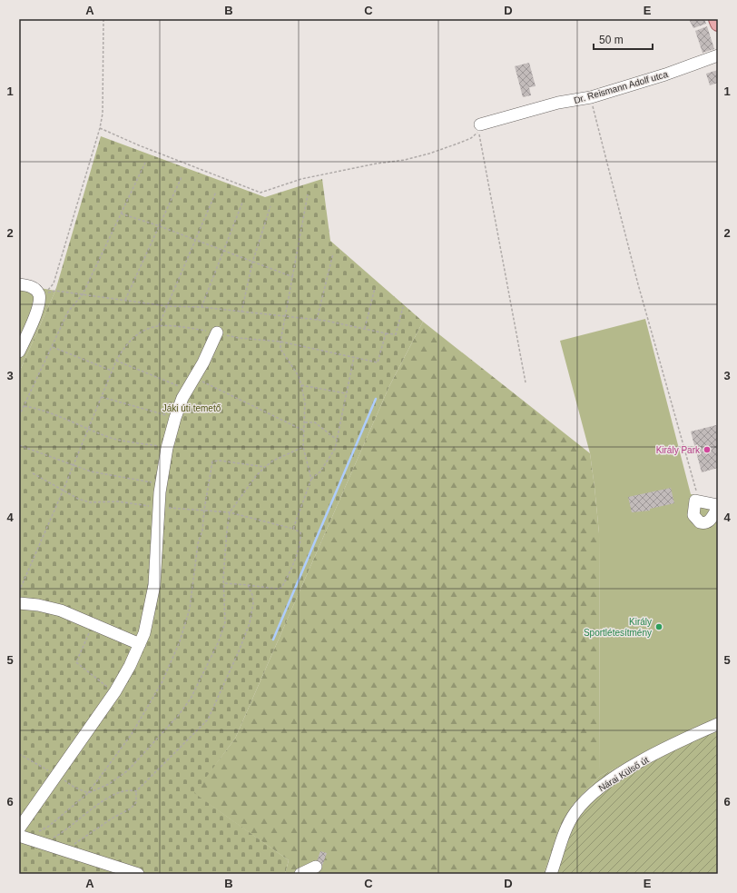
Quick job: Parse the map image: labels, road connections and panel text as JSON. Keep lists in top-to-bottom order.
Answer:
{
  "streets": {
    "street": ["Dr. Reismann Adolf utca", "Nárai Külső út"]
  },
  "parks": ["Jáki úti temető"],
  "places": ["Király Park", "Király Sportlétesítmény"],
  "scale_bar": "50 m",
  "grid": {
    "columns": [
      "A",
      "B",
      "C",
      "D",
      "E"
    ],
    "rows": [
      "1",
      "2",
      "3",
      "4",
      "5",
      "6"
    ]
  }
}
